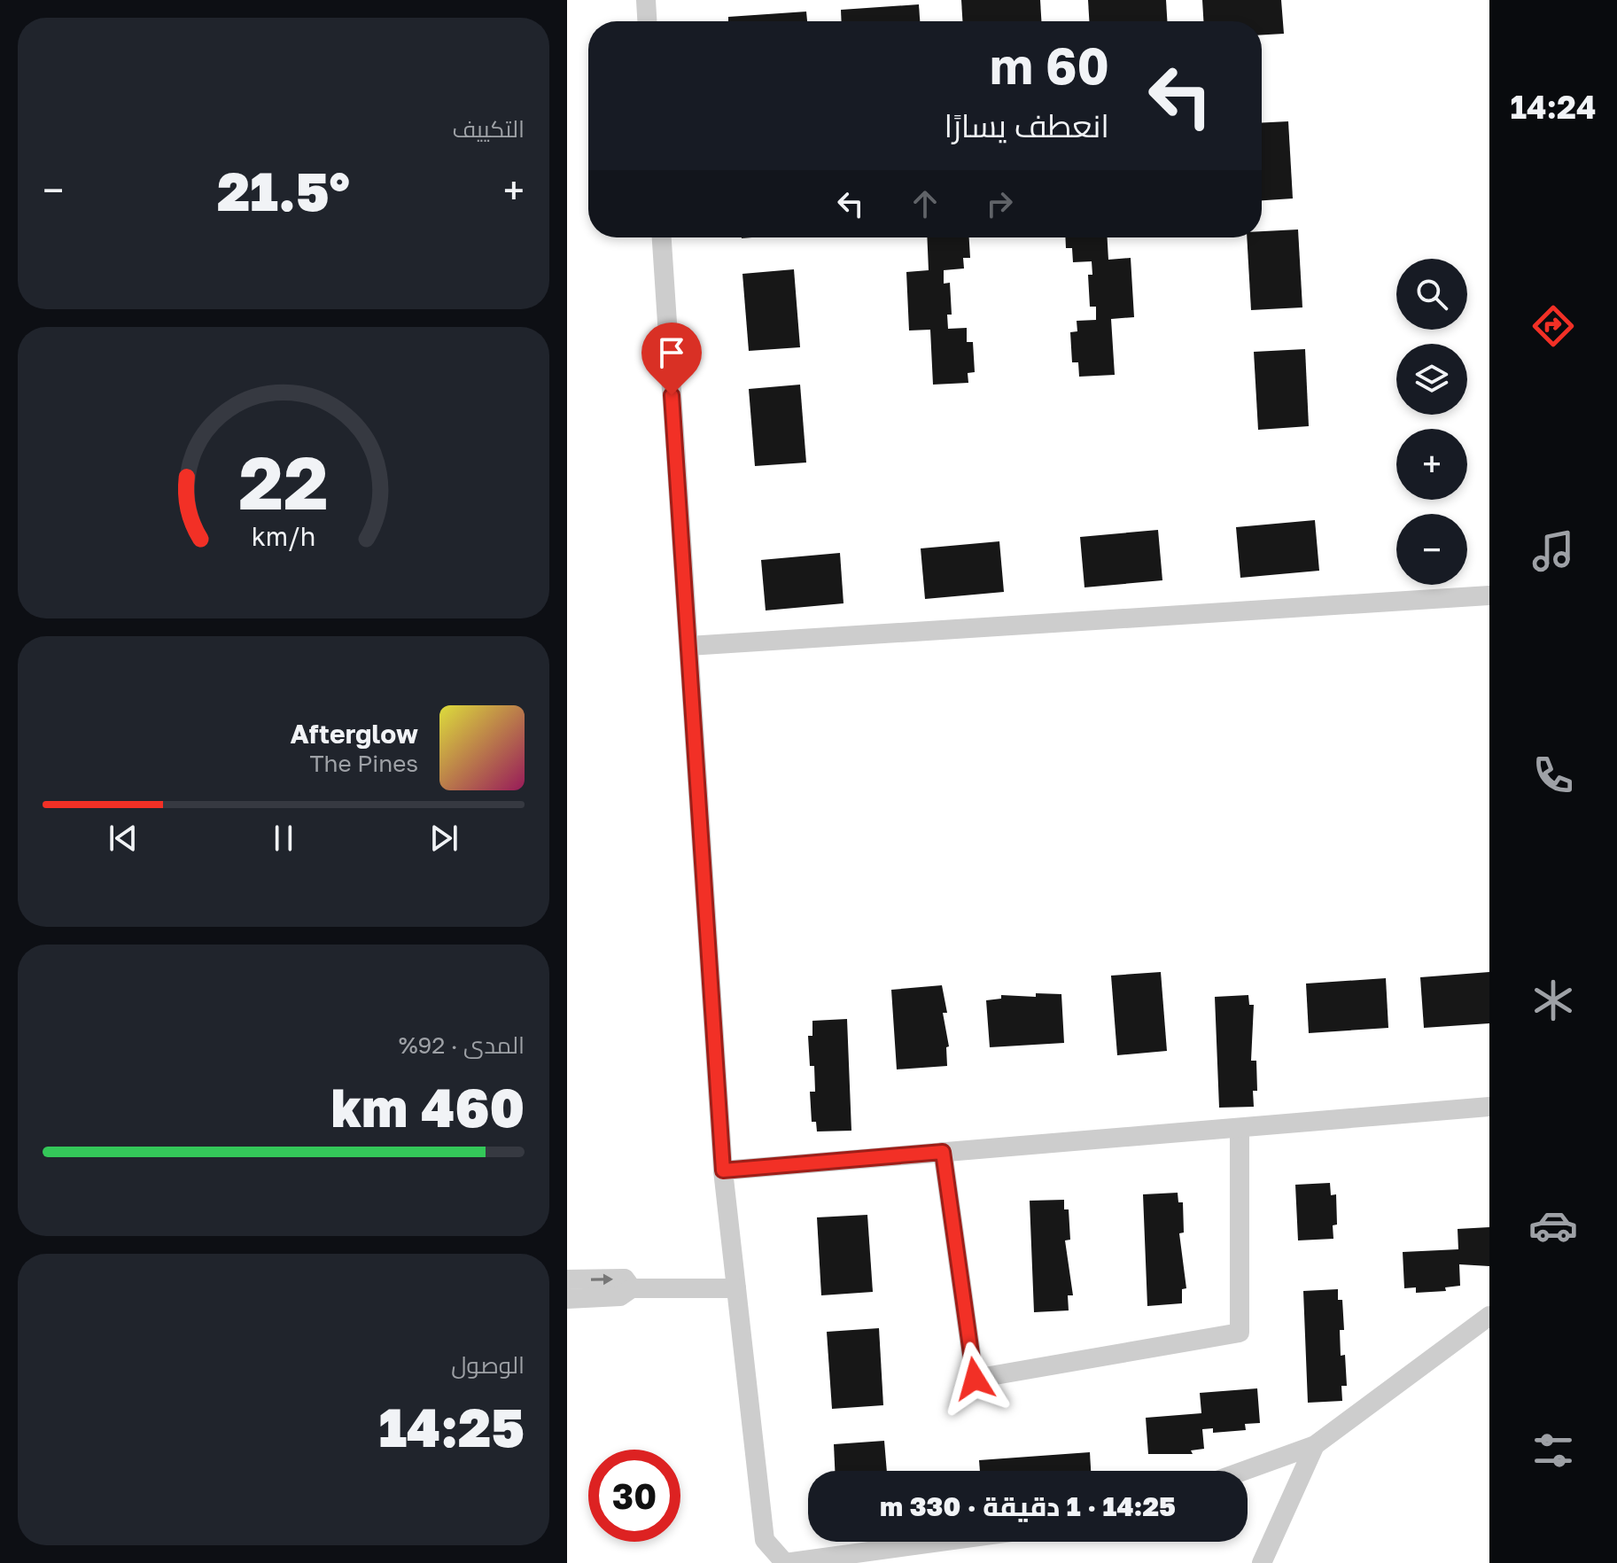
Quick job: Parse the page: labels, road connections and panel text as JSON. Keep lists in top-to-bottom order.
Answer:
{
  "page": {
    "tabs": "14:24",
    "tile": [
      "التكييف",
      ["المدى · 92%", "460 km"],
      ["الوصول", "14:25"]
    ],
    "turn": ["60 m", "انعطف يسارًا"],
    "heat": ["−", "21.5°", "+"],
    "map_buttons": ["+", "−"],
    "song": ["Afterglow", "The Pines"],
    "limit": "30",
    "trip": "14:25 · 1 دقيقة · 330 m",
    "gauge": ["22", "km/h"]
  }
}
